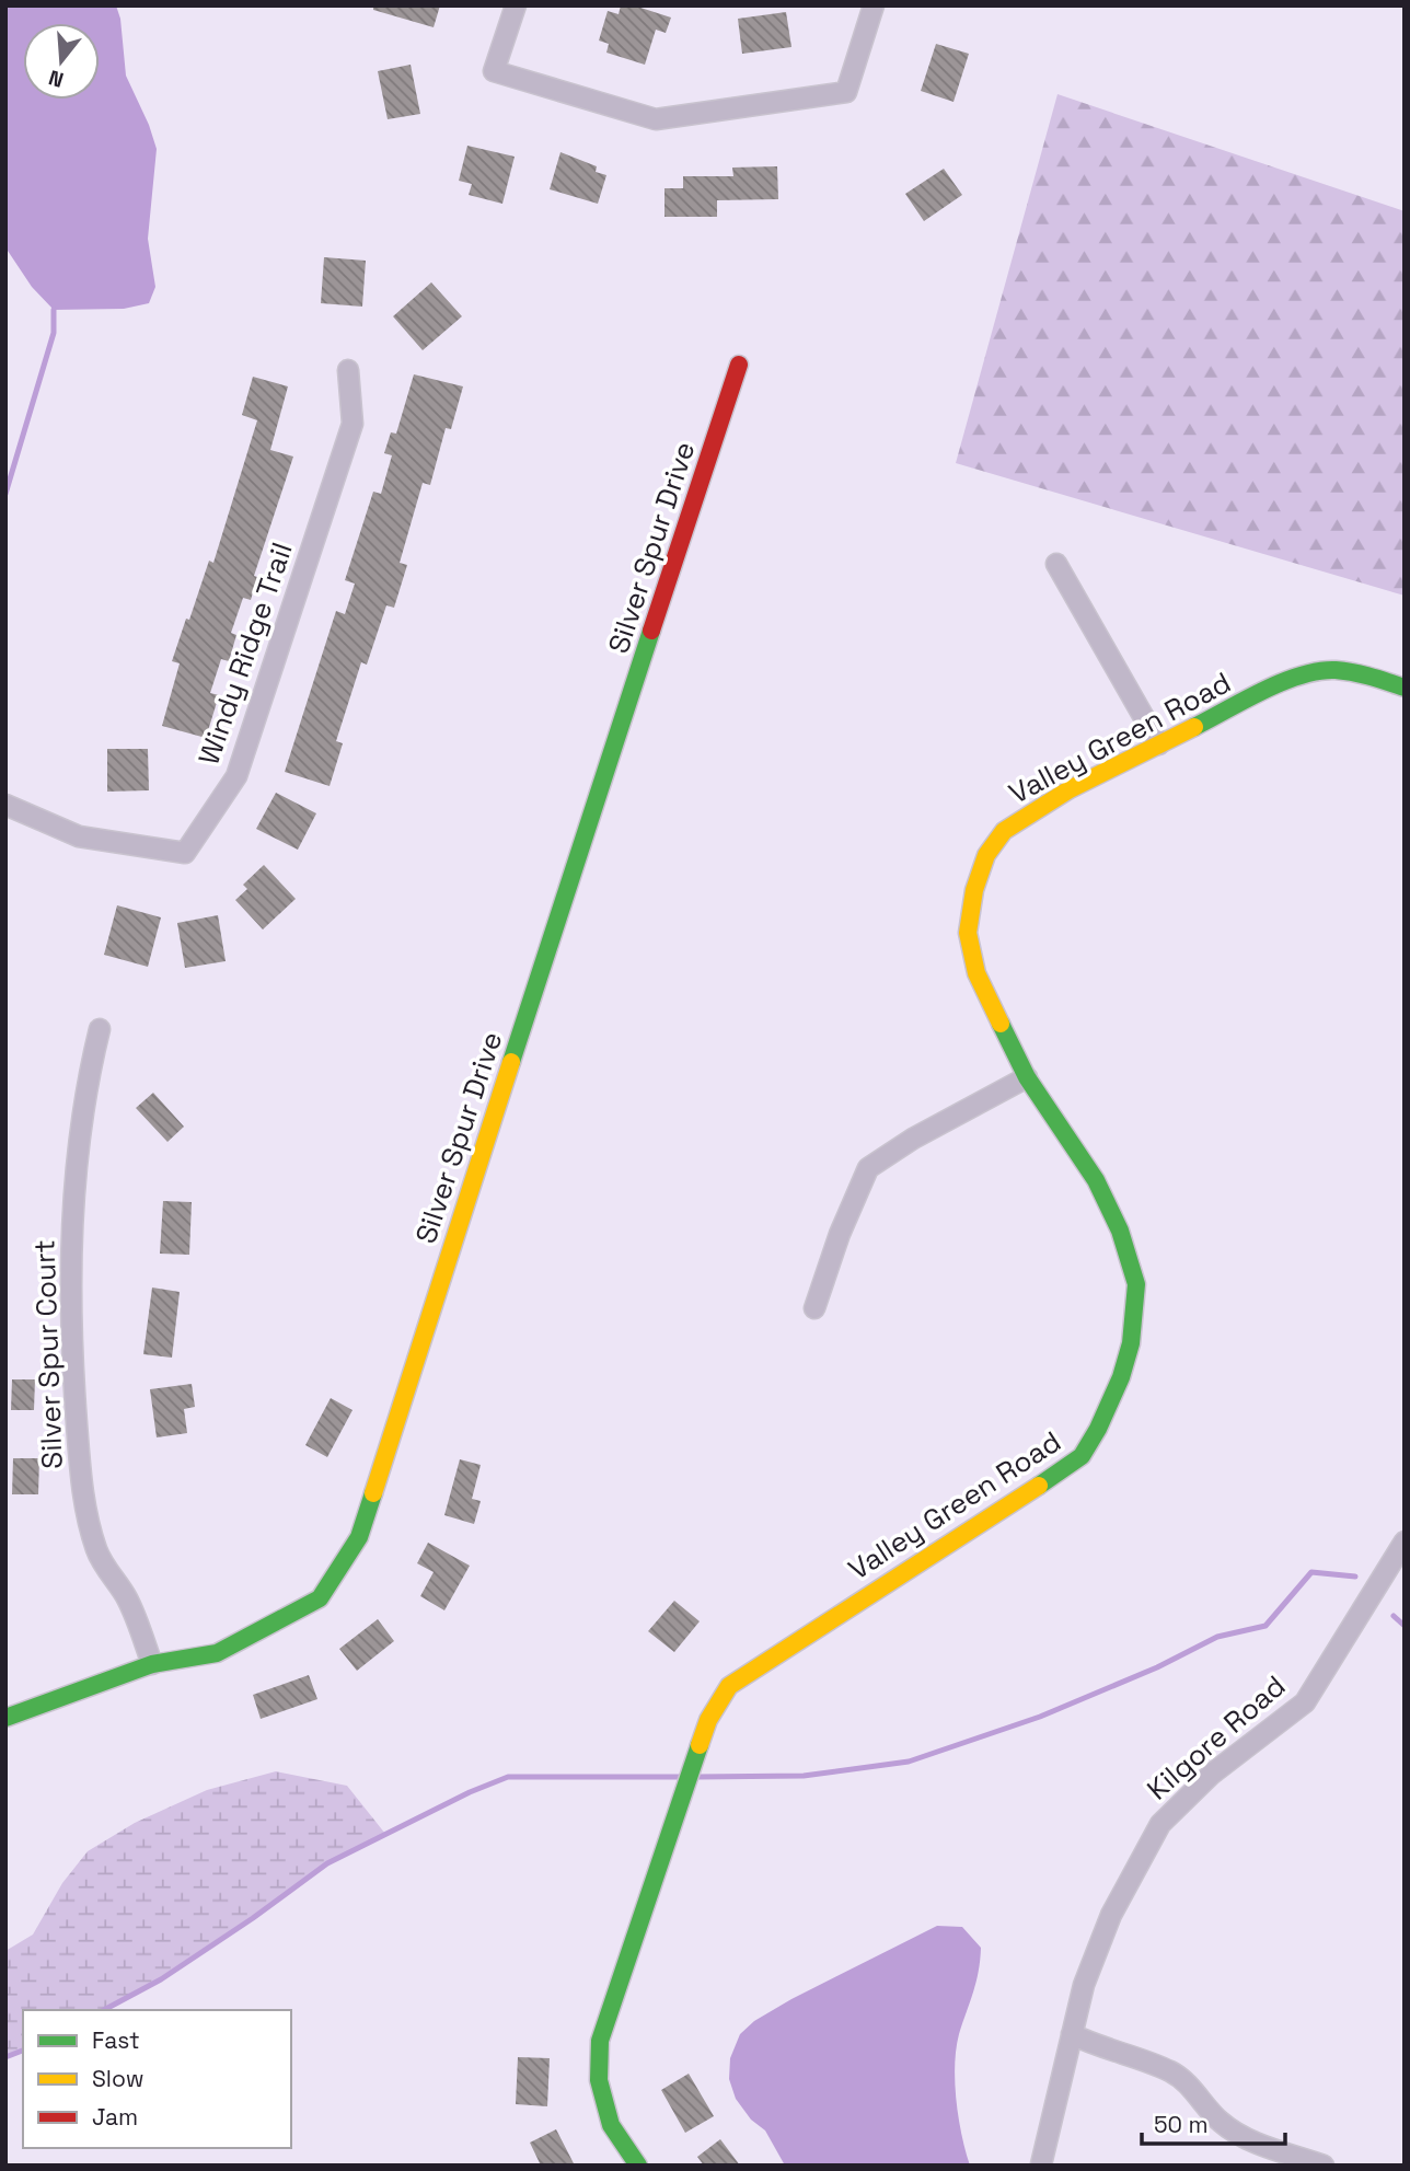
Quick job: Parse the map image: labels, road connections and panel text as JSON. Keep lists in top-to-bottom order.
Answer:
{
  "streets": {
    "street": [
      "Silver Spur Drive",
      "Windy Ridge Trail",
      "Valley Green Road",
      "Silver Spur Court",
      "Kilgore Road"
    ]
  },
  "crossings": [
    ["Silver Spur Drive", "Silver Spur Court"]
  ],
  "legend": ["Fast", "Slow", "Jam"],
  "scale_bar": "50 m",
  "north": "bottom"
}
